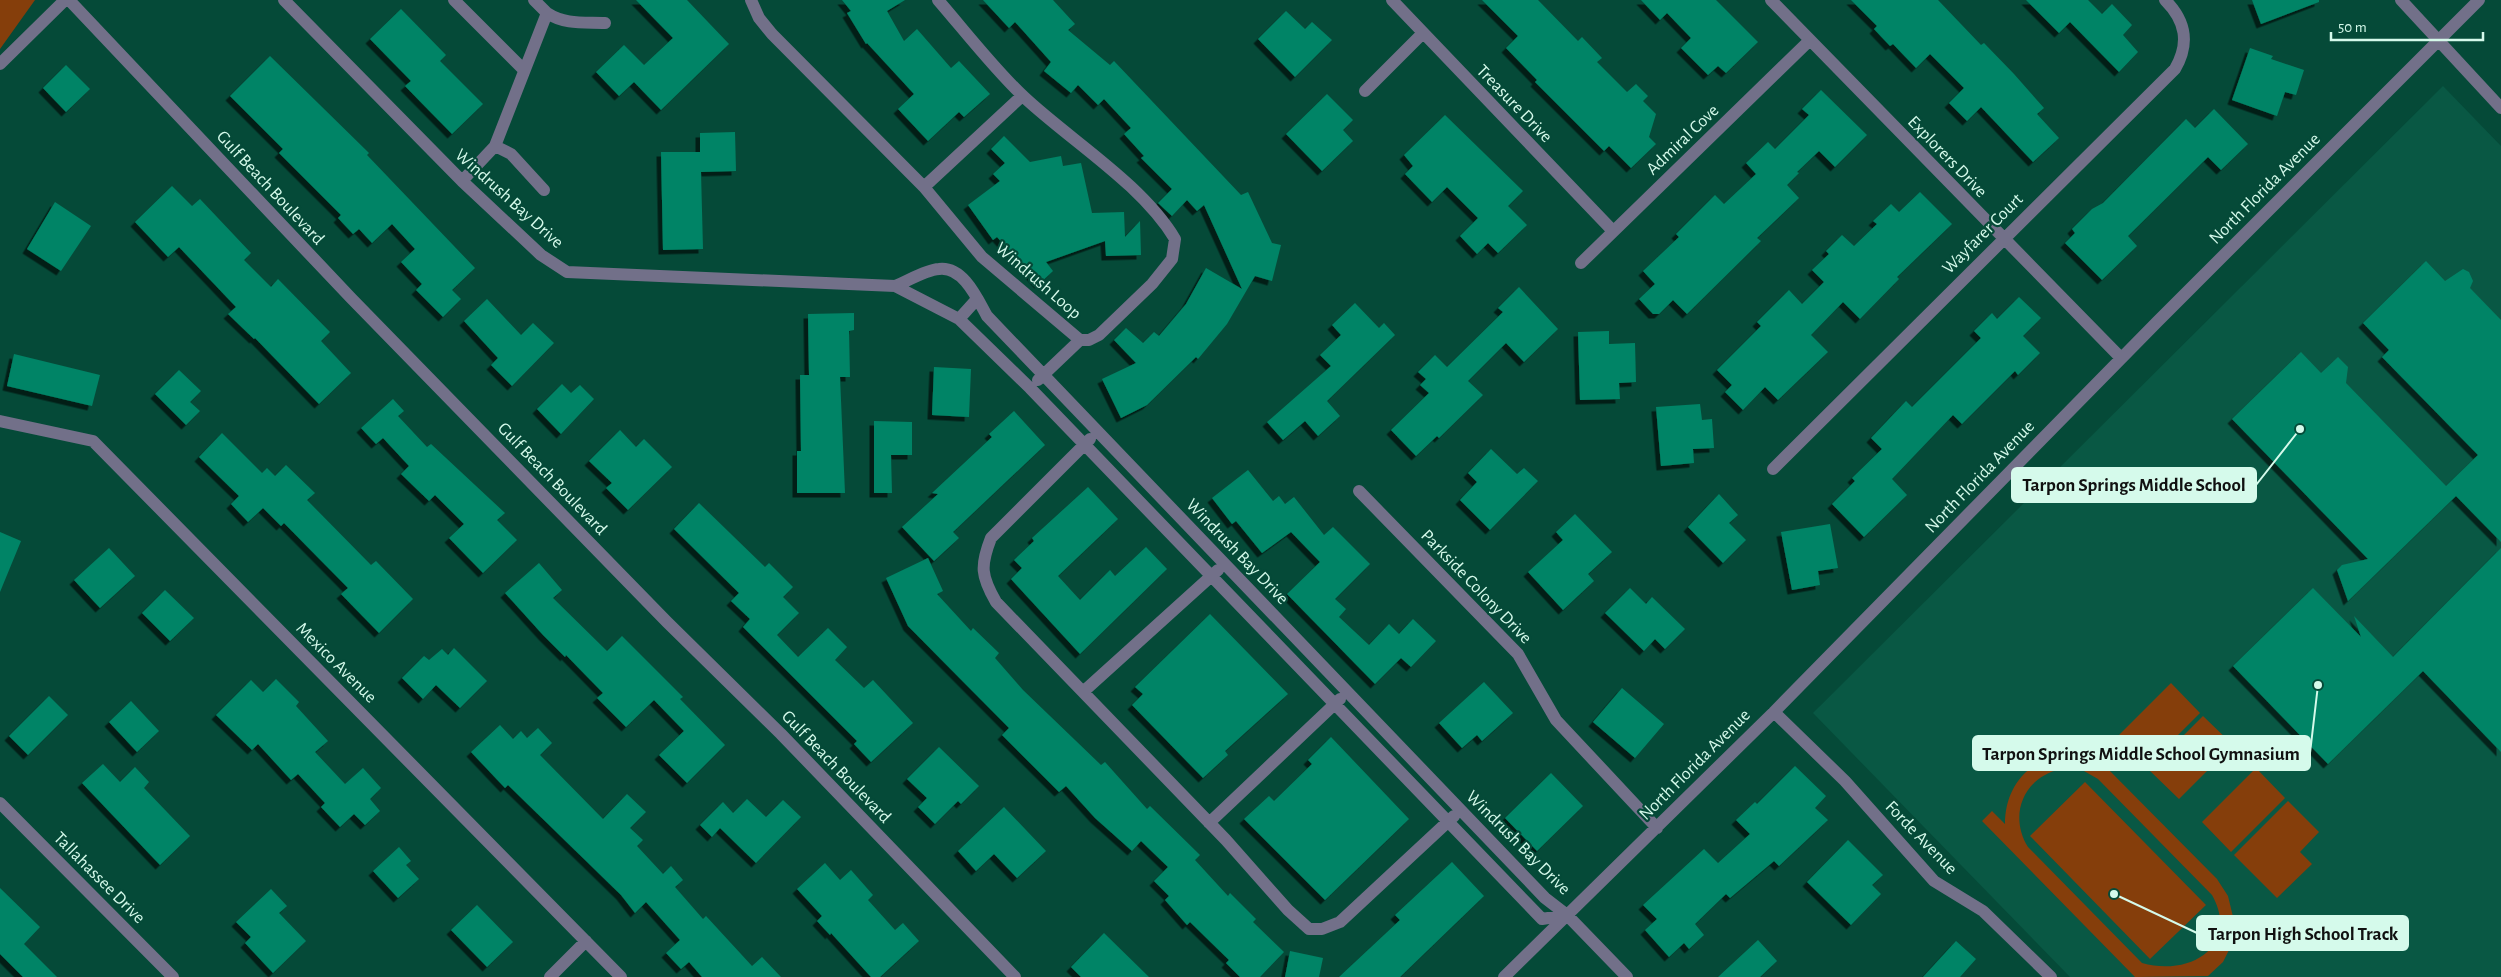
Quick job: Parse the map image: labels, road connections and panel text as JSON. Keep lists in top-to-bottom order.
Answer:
{
  "streets": {
    "street": [
      "Treasure Drive",
      "Admiral Cove",
      "Explorers Drive",
      "Gulf Beach Boulevard",
      "North Florida Avenue",
      "Windrush Bay Drive",
      "Wayfarer Court",
      "Windrush Loop",
      "Parkside Colony Drive",
      "Mexico Avenue",
      "Forde Avenue",
      "Tallahassee Drive"
    ]
  },
  "crossings": [
    ["Treasure Drive", "Admiral Cove"],
    ["Admiral Cove", "Explorers Drive"],
    ["Explorers Drive", "North Florida Avenue"],
    ["Explorers Drive", "Wayfarer Court"],
    ["North Florida Avenue", "Windrush Bay Drive"],
    ["North Florida Avenue", "Parkside Colony Drive"],
    ["North Florida Avenue", "Forde Avenue"]
  ],
  "places": ["Tarpon Springs Middle School", "Tarpon Springs Middle School Gymnasium", "Tarpon High School Track"],
  "scale_bar": "50 m"
}
